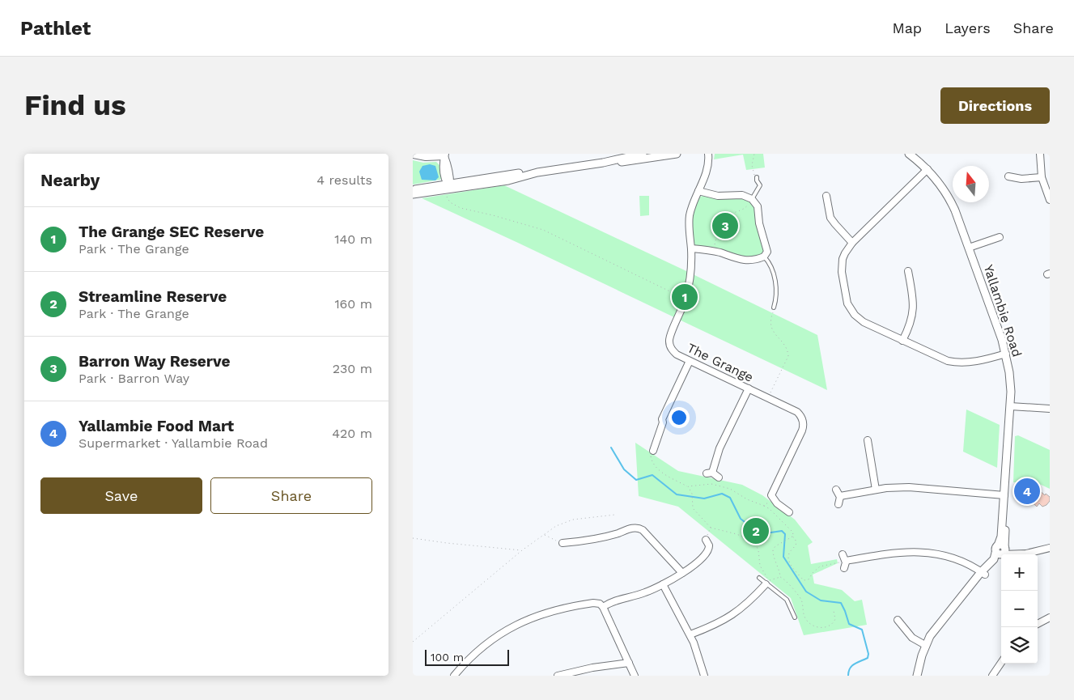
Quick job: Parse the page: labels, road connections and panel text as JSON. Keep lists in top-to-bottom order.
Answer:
{
  "streets": {
    "street": ["Yallambie Road", "The Grange"]
  },
  "scale_bar": "100 m",
  "north": "top",
  "page": {
    "header": "Pathlet",
    "nav": ["Map", "Layers", "Share"],
    "buttons": [
      "Directions",
      ["Save", "Share"]
    ],
    "title": "Find us",
    "heading": ["Nearby", "4 results"],
    "list": [
      {
        "mark": "1",
        "name": "The Grange SEC Reserve",
        "note": "Park · The Grange",
        "value": "140 m"
      },
      {
        "mark": "2",
        "name": "Streamline Reserve",
        "note": "Park · The Grange",
        "value": "160 m"
      },
      {
        "mark": "3",
        "name": "Barron Way Reserve",
        "note": "Park · Barron Way",
        "value": "230 m"
      },
      {
        "mark": "4",
        "name": "Yallambie Food Mart",
        "note": "Supermarket · Yallambie Road",
        "value": "420 m"
      }
    ],
    "pins": [
      "3",
      "1",
      "4",
      "2"
    ],
    "map_buttons": ["+", "−"],
    "scale": "100 m"
  }
}
